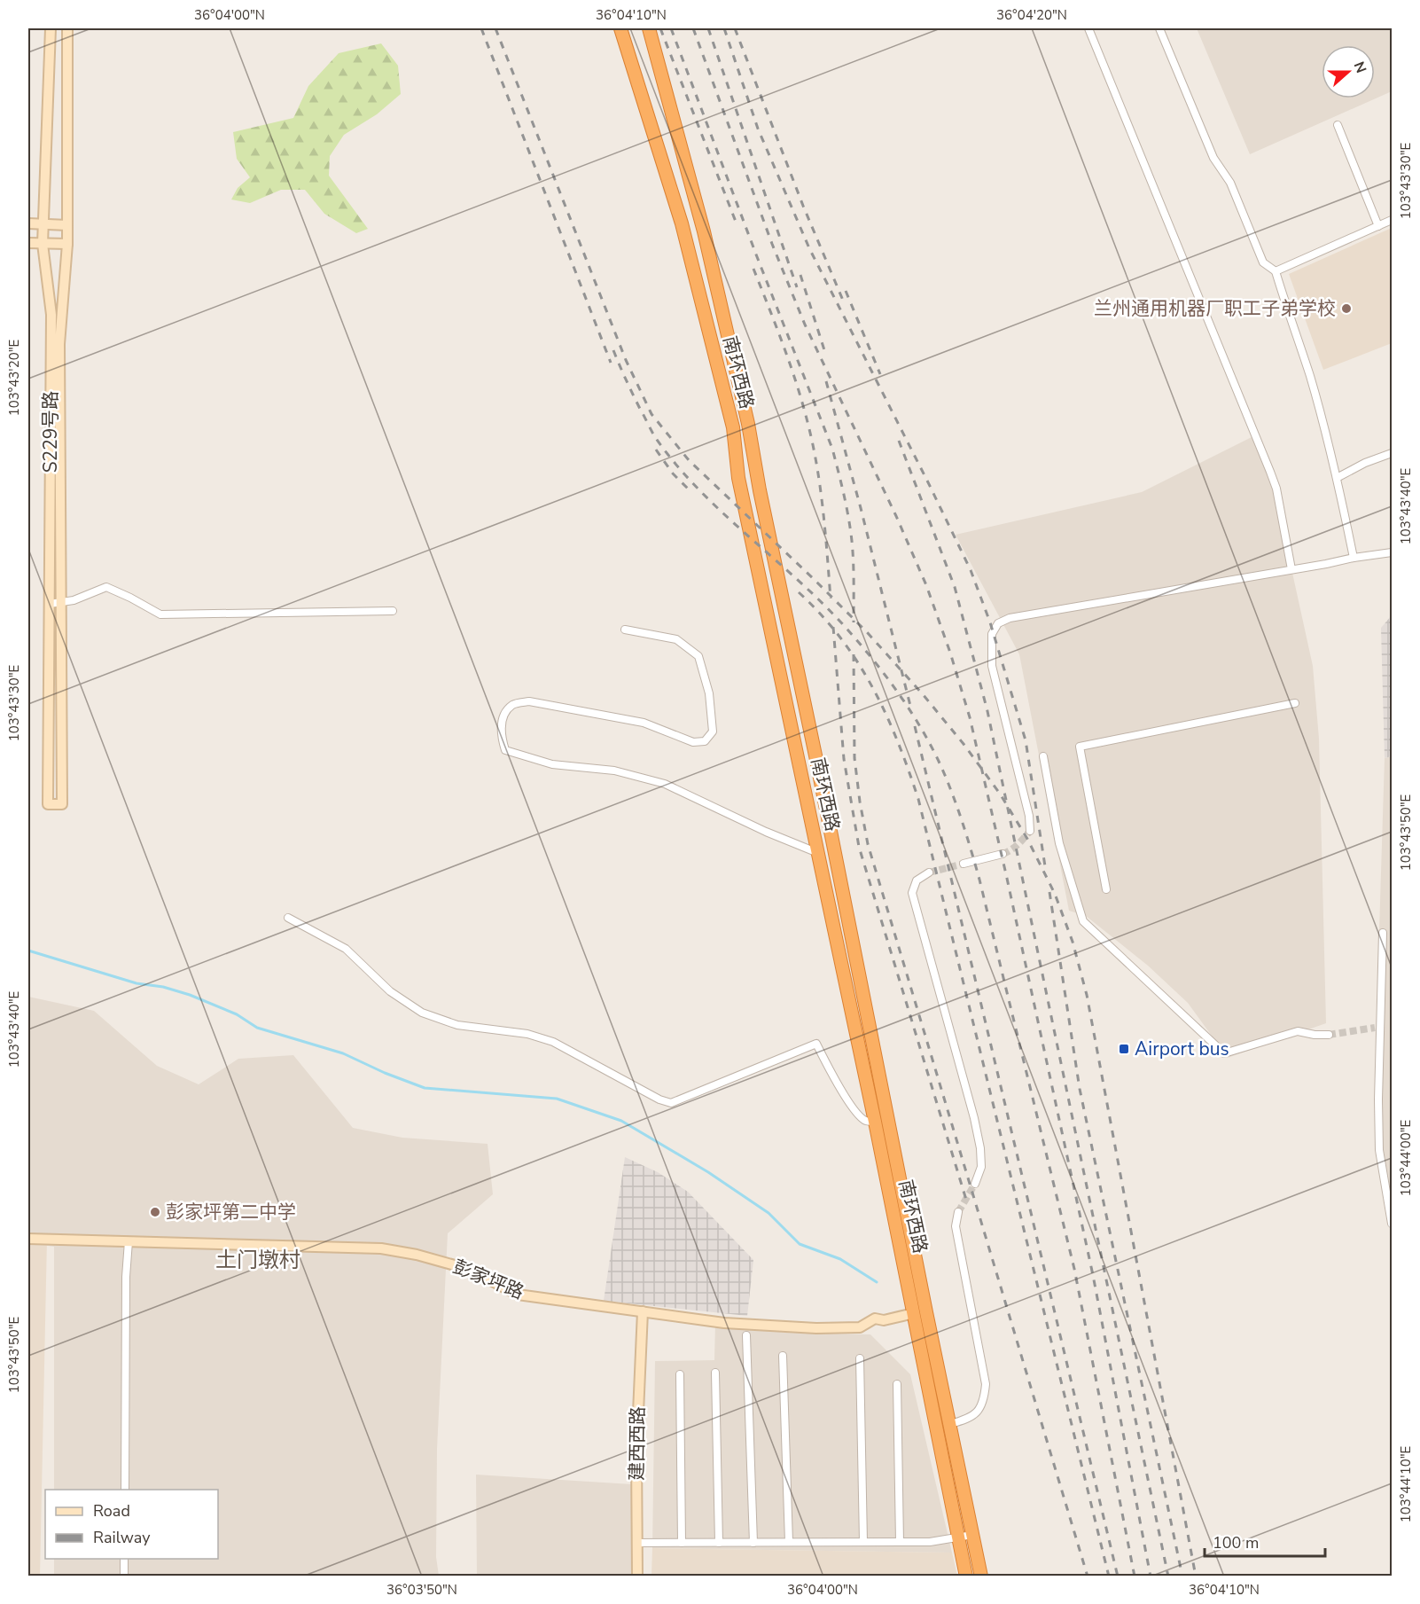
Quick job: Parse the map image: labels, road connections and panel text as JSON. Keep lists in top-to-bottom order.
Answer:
{
  "streets": {
    "highway": ["南环西路"],
    "street": ["S229号路", "彭家坪路", "建西西路"]
  },
  "crossings": [
    ["南环西路", "彭家坪路"],
    ["彭家坪路", "建西西路"]
  ],
  "districts": ["土门墩村"],
  "places": {
    "other": ["兰州通用机器厂职工子弟学校", "彭家坪第二中学"],
    "transit": ["Airport bus"]
  },
  "legend": ["Road", "Railway"],
  "scale_bar": "100 m",
  "north": "right",
  "coordinates": [
    "36°04'00\"N",
    "36°04'10\"N",
    "36°04'20\"N",
    "103°43'30\"E",
    "103°43'20\"E",
    "103°43'40\"E",
    "103°43'50\"E",
    "103°44'00\"E",
    "103°44'10\"E",
    "36°03'50\"N"
  ]
}
